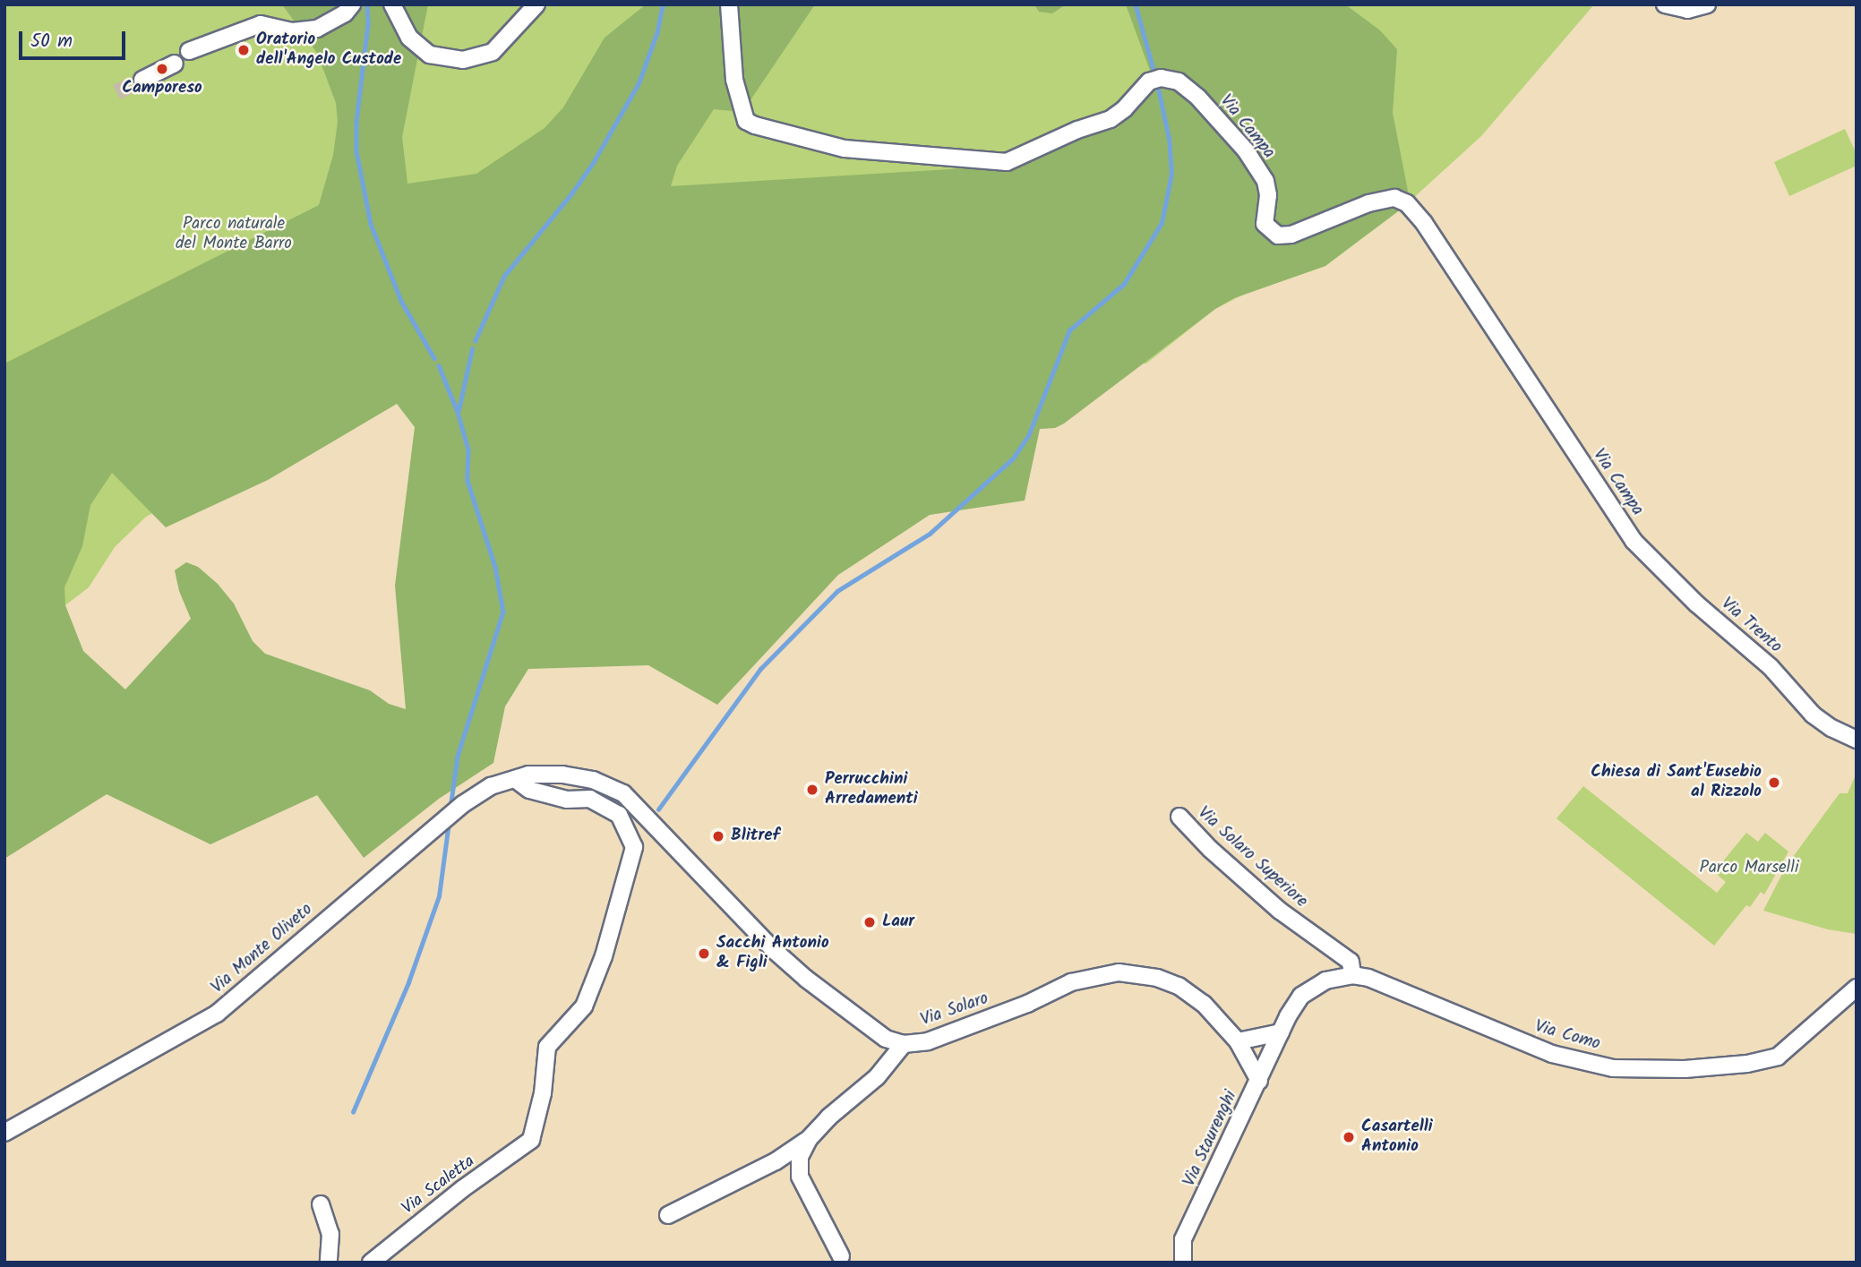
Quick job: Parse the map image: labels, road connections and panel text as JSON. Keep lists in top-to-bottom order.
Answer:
{
  "streets": {
    "street": [
      "Via Campa",
      "Via Trento",
      "Via Solaro Superiore",
      "Via Monte Oliveto",
      "Via Solaro",
      "Via Como",
      "Via Staurenghi",
      "Via Scaletta"
    ]
  },
  "crossings": [
    ["Via Campa", "Via Trento"],
    ["Via Solaro Superiore", "Via Como"],
    ["Via Monte Oliveto", "Via Solaro"],
    ["Via Monte Oliveto", "Via Scaletta"],
    ["Via Solaro", "Via Staurenghi"],
    ["Via Solaro", "Via Scaletta"],
    ["Via Como", "Via Staurenghi"]
  ],
  "parks": ["Parco naturale del Monte Barro", "Parco Marselli"],
  "places": [
    "Oratorio dell'Angelo Custode",
    "Camporeso",
    "Chiesa di Sant'Eusebio al Rizzolo",
    "Perrucchini Arredamenti",
    "Blitref",
    "Laur",
    "Sacchi Antonio & Figli",
    "Casartelli Antonio"
  ],
  "scale_bar": "50 m"
}
